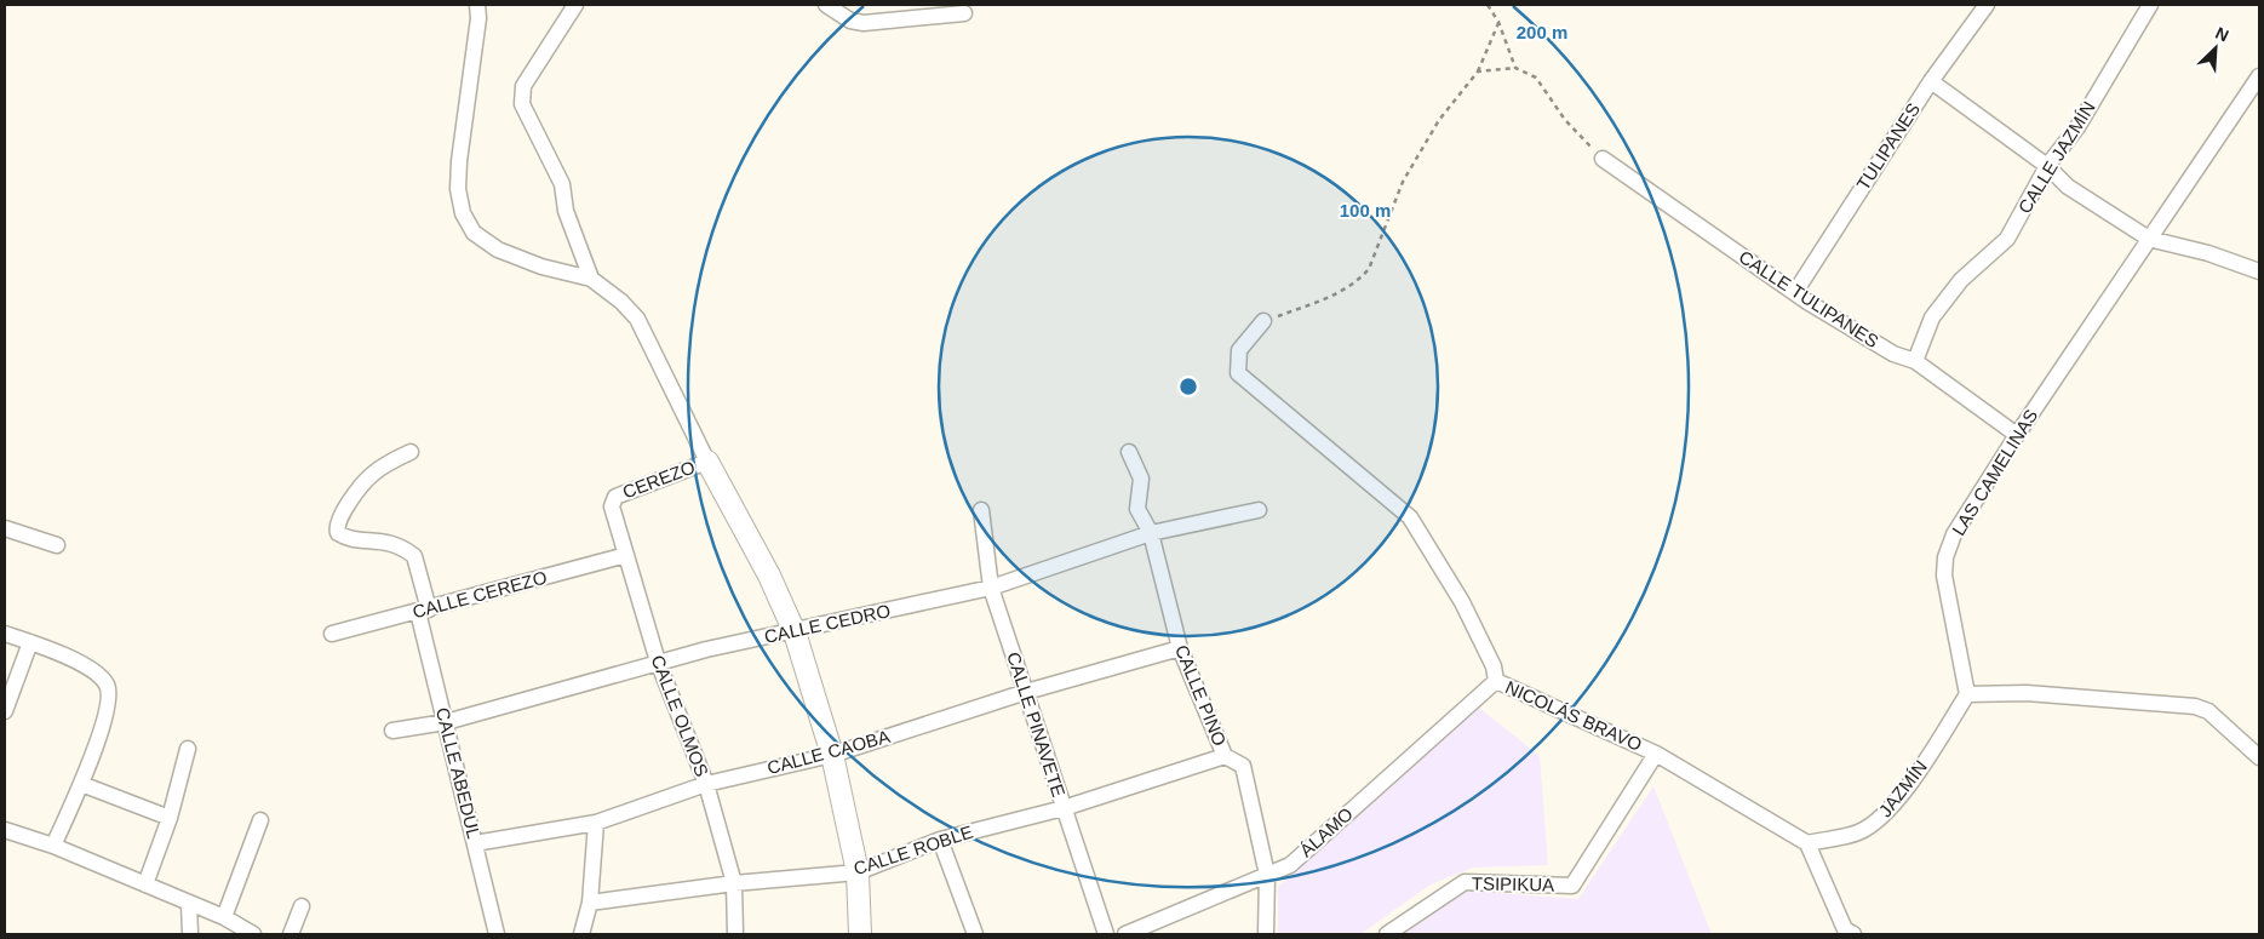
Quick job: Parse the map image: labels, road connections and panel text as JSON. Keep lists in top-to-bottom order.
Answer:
{
  "streets": {
    "street": [
      "TULIPANES",
      "CALLE JAZMÍN",
      "CALLE TULIPANES",
      "LAS CAMELINAS",
      "CEREZO",
      "CALLE CEREZO",
      "CALLE CEDRO",
      "CALLE PINO",
      "CALLE OLMOS",
      "NICOLÁS BRAVO",
      "CALLE PINAVETE",
      "CALLE CAOBA",
      "CALLE ABEDUL",
      "JAZMÍN",
      "ÁLAMO",
      "CALLE ROBLE",
      "TSIPIKUA"
    ]
  },
  "crossings": [
    ["TULIPANES", "CALLE TULIPANES"],
    ["CALLE JAZMÍN", "CALLE TULIPANES"],
    ["CALLE TULIPANES", "LAS CAMELINAS"],
    ["LAS CAMELINAS", "JAZMÍN"],
    ["CEREZO", "CALLE OLMOS"],
    ["CALLE CEREZO", "CALLE OLMOS"],
    ["CALLE CEREZO", "CALLE ABEDUL"],
    ["CALLE CEDRO", "CALLE PINO"],
    ["CALLE CEDRO", "CALLE OLMOS"],
    ["CALLE CEDRO", "CALLE PINAVETE"],
    ["CALLE CEDRO", "CALLE ABEDUL"],
    ["CALLE PINO", "CALLE CAOBA"],
    ["CALLE PINO", "ÁLAMO"],
    ["CALLE PINO", "CALLE ROBLE"],
    ["CALLE OLMOS", "CALLE CAOBA"],
    ["CALLE OLMOS", "CALLE ROBLE"],
    ["NICOLÁS BRAVO", "JAZMÍN"],
    ["NICOLÁS BRAVO", "ÁLAMO"],
    ["NICOLÁS BRAVO", "TSIPIKUA"],
    ["CALLE PINAVETE", "CALLE CAOBA"],
    ["CALLE PINAVETE", "CALLE ROBLE"],
    ["CALLE CAOBA", "CALLE ABEDUL"]
  ],
  "north": "top right",
  "rings": ["200 m", "100 m"]
}
